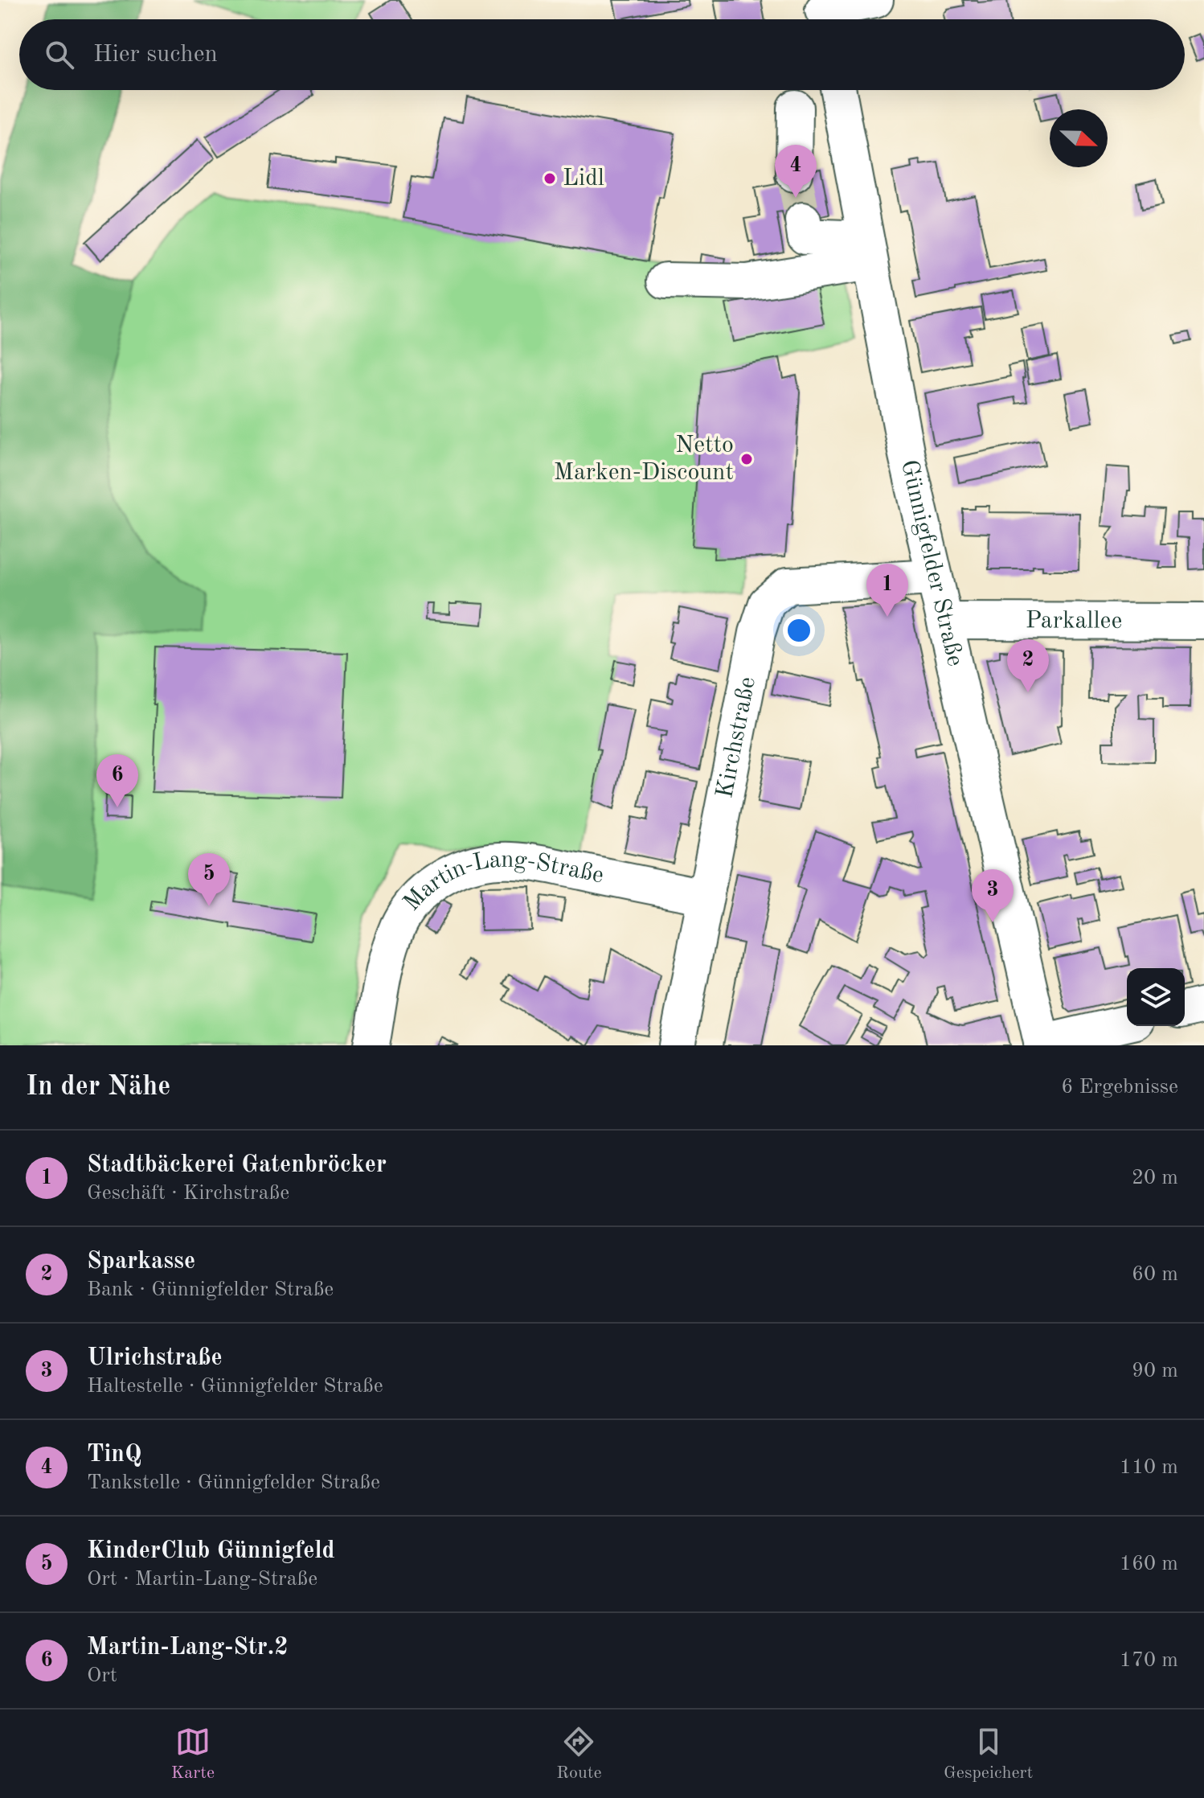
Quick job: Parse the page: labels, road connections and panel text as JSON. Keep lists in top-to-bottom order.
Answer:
{
  "streets": {
    "street": [
      "Günnigfelder Straße",
      "Parkallee",
      "Kirchstraße",
      "Martin-Lang-Straße"
    ]
  },
  "crossings": [
    ["Günnigfelder Straße", "Parkallee"],
    ["Günnigfelder Straße", "Kirchstraße"],
    ["Kirchstraße", "Martin-Lang-Straße"]
  ],
  "places": ["Lidl", "Netto Marken-Discount"],
  "north": "right",
  "page": {
    "search": "Hier suchen",
    "pins": [
      "4",
      "1",
      "2",
      "6",
      "5",
      "3"
    ],
    "heading": ["In der Nähe", "6 Ergebnisse"],
    "list": [
      {
        "mark": "1",
        "name": "Stadtbäckerei Gatenbröcker",
        "note": "Geschäft · Kirchstraße",
        "value": "20 m"
      },
      {
        "mark": "2",
        "name": "Sparkasse",
        "note": "Bank · Günnigfelder Straße",
        "value": "60 m"
      },
      {
        "mark": "3",
        "name": "Ulrichstraße",
        "note": "Haltestelle · Günnigfelder Straße",
        "value": "90 m"
      },
      {
        "mark": "4",
        "name": "TinQ",
        "note": "Tankstelle · Günnigfelder Straße",
        "value": "110 m"
      },
      {
        "mark": "5",
        "name": "KinderClub Günnigfeld",
        "note": "Ort · Martin-Lang-Straße",
        "value": "160 m"
      },
      {
        "mark": "6",
        "name": "Martin-Lang-Str.2",
        "note": "Ort",
        "value": "170 m"
      }
    ],
    "nav": ["Karte", "Route", "Gespeichert"]
  }
}
